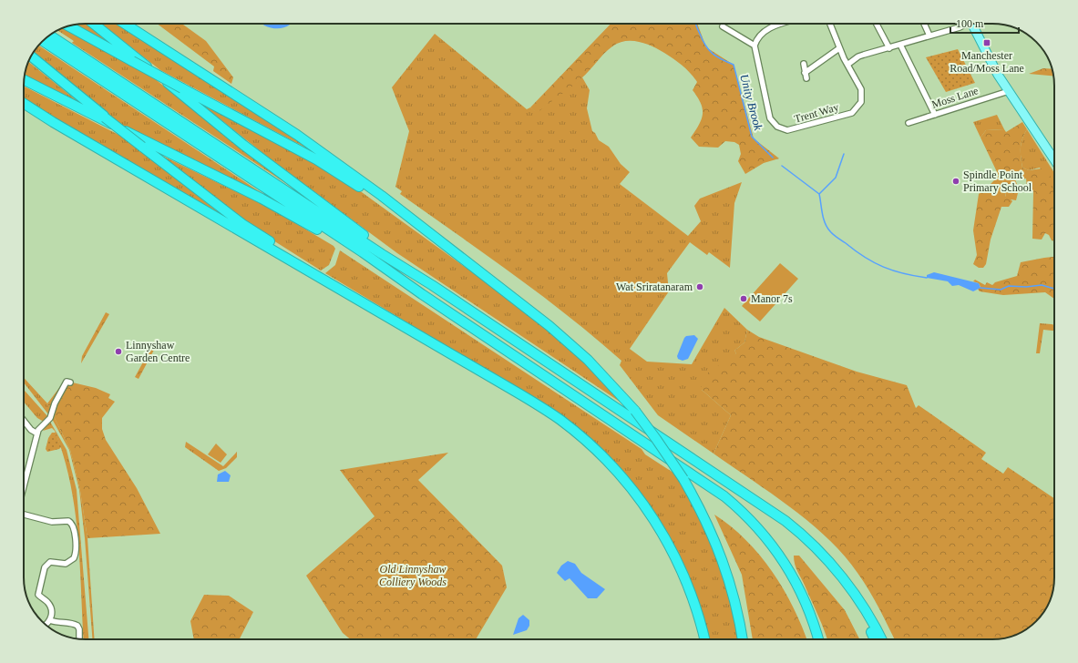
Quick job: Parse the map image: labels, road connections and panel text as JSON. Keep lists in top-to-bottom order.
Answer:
{
  "streets": {
    "street": ["Moss Lane", "Trent Way"]
  },
  "water": ["Unity Brook"],
  "parks": ["Old Linnyshaw Colliery Woods"],
  "places": {
    "transit": ["Manchester Road/Moss Lane"],
    "other": [
      "Spindle Point Primary School",
      "Wat Sriratanaram",
      "Manor 7s",
      "Linnyshaw Garden Centre"
    ]
  },
  "scale_bar": "100 m"
}
